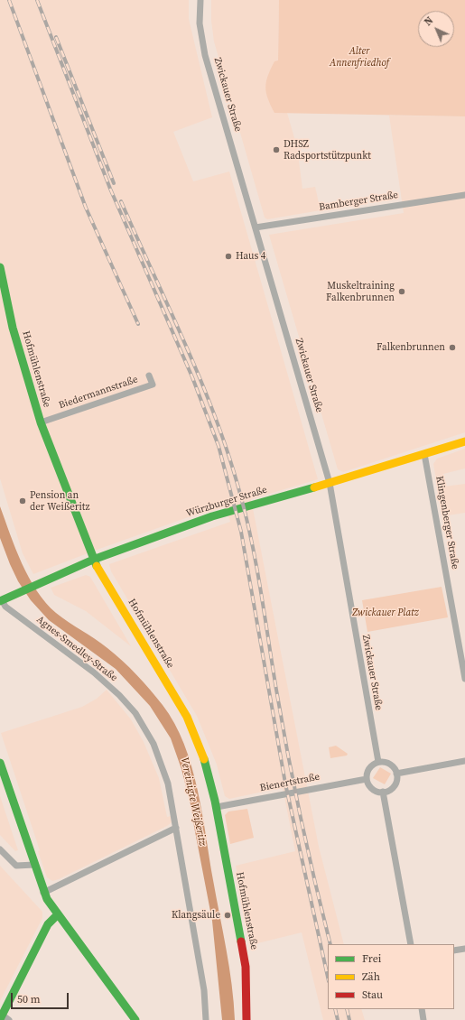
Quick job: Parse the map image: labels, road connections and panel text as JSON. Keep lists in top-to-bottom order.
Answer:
{
  "streets": {
    "street": [
      "Zwickauer Straße",
      "Bamberger Straße",
      "Hofmühlenstraße",
      "Biedermannstraße",
      "Würzburger Straße",
      "Klingenberger Straße",
      "Agnes-Smedley-Straße",
      "Bienertstraße"
    ]
  },
  "crossings": [
    ["Zwickauer Straße", "Bamberger Straße"],
    ["Zwickauer Straße", "Würzburger Straße"],
    ["Zwickauer Straße", "Bienertstraße"],
    ["Hofmühlenstraße", "Biedermannstraße"],
    ["Hofmühlenstraße", "Würzburger Straße"],
    ["Hofmühlenstraße", "Bienertstraße"],
    ["Würzburger Straße", "Klingenberger Straße"],
    ["Würzburger Straße", "Agnes-Smedley-Straße"]
  ],
  "water": ["Vereinigte Weißeritz"],
  "parks": ["Alter Annenfriedhof", "Zwickauer Platz"],
  "places": [
    "DHSZ Radsportstützpunkt",
    "Haus 4",
    "Muskeltraining Falkenbrunnen",
    "Falkenbrunnen",
    "Pension an der Weißeritz",
    "Klangsäule"
  ],
  "legend": ["Frei", "Zäh", "Stau"],
  "scale_bar": "50 m",
  "north": "top left"
}
